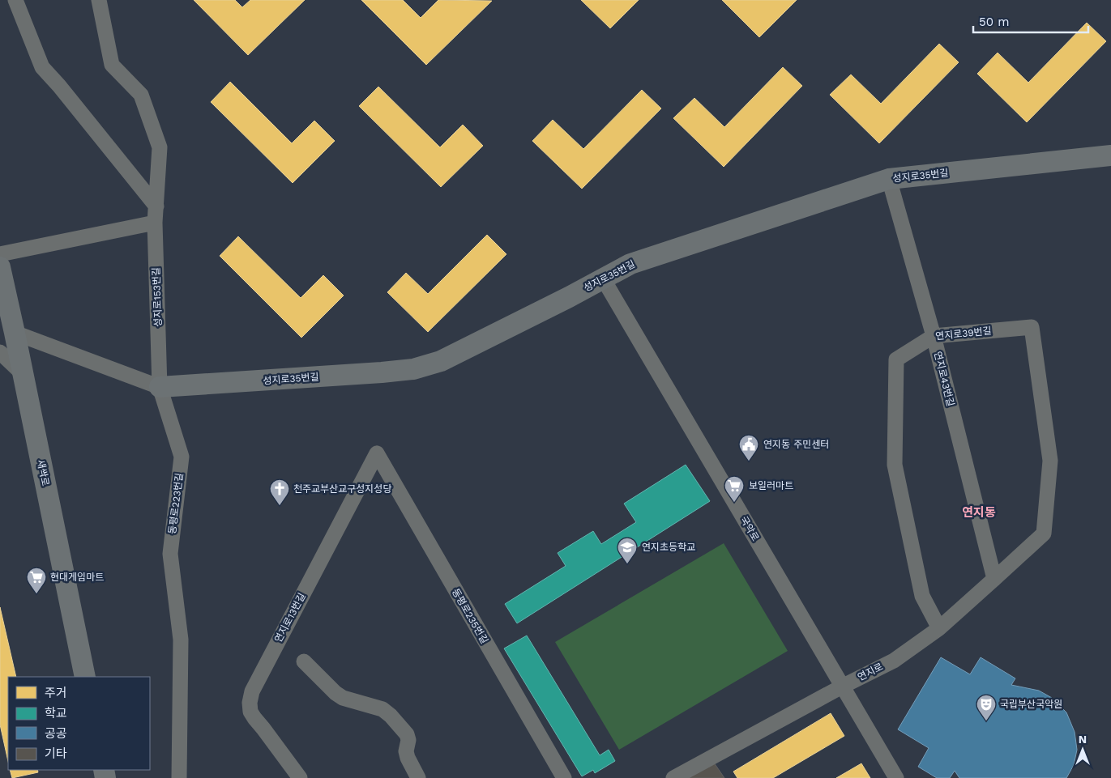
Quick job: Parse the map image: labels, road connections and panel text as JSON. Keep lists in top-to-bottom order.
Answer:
{
  "streets": {
    "street": [
      "성지로35번길",
      "성지로153번길",
      "연지로39번길",
      "연지로43번길",
      "새싹로",
      "동평로223번길",
      "국악로",
      "동평로235번길",
      "연지로13번길",
      "연지로"
    ]
  },
  "crossings": [
    ["성지로35번길", "성지로153번길"],
    ["성지로35번길", "연지로43번길"],
    ["성지로35번길", "동평로223번길"],
    ["성지로35번길", "국악로"],
    ["성지로153번길", "동평로223번길"],
    ["연지로39번길", "연지로43번길"],
    ["연지로39번길", "연지로"],
    ["연지로43번길", "연지로"],
    ["국악로", "연지로"],
    ["동평로235번길", "연지로13번길"]
  ],
  "districts": ["연지동"],
  "places": {
    "public building": ["연지동 주민센터"],
    "supermarket": ["보일러마트", "현대게임마트"],
    "church": ["천주교부산교구성지성당"],
    "school or university": ["연지초등학교"],
    "theatre": ["국립부산국악원"]
  },
  "legend": [
    "주거",
    "학교",
    "공공",
    "기타"
  ],
  "scale_bar": "50 m",
  "north": "top"
}
